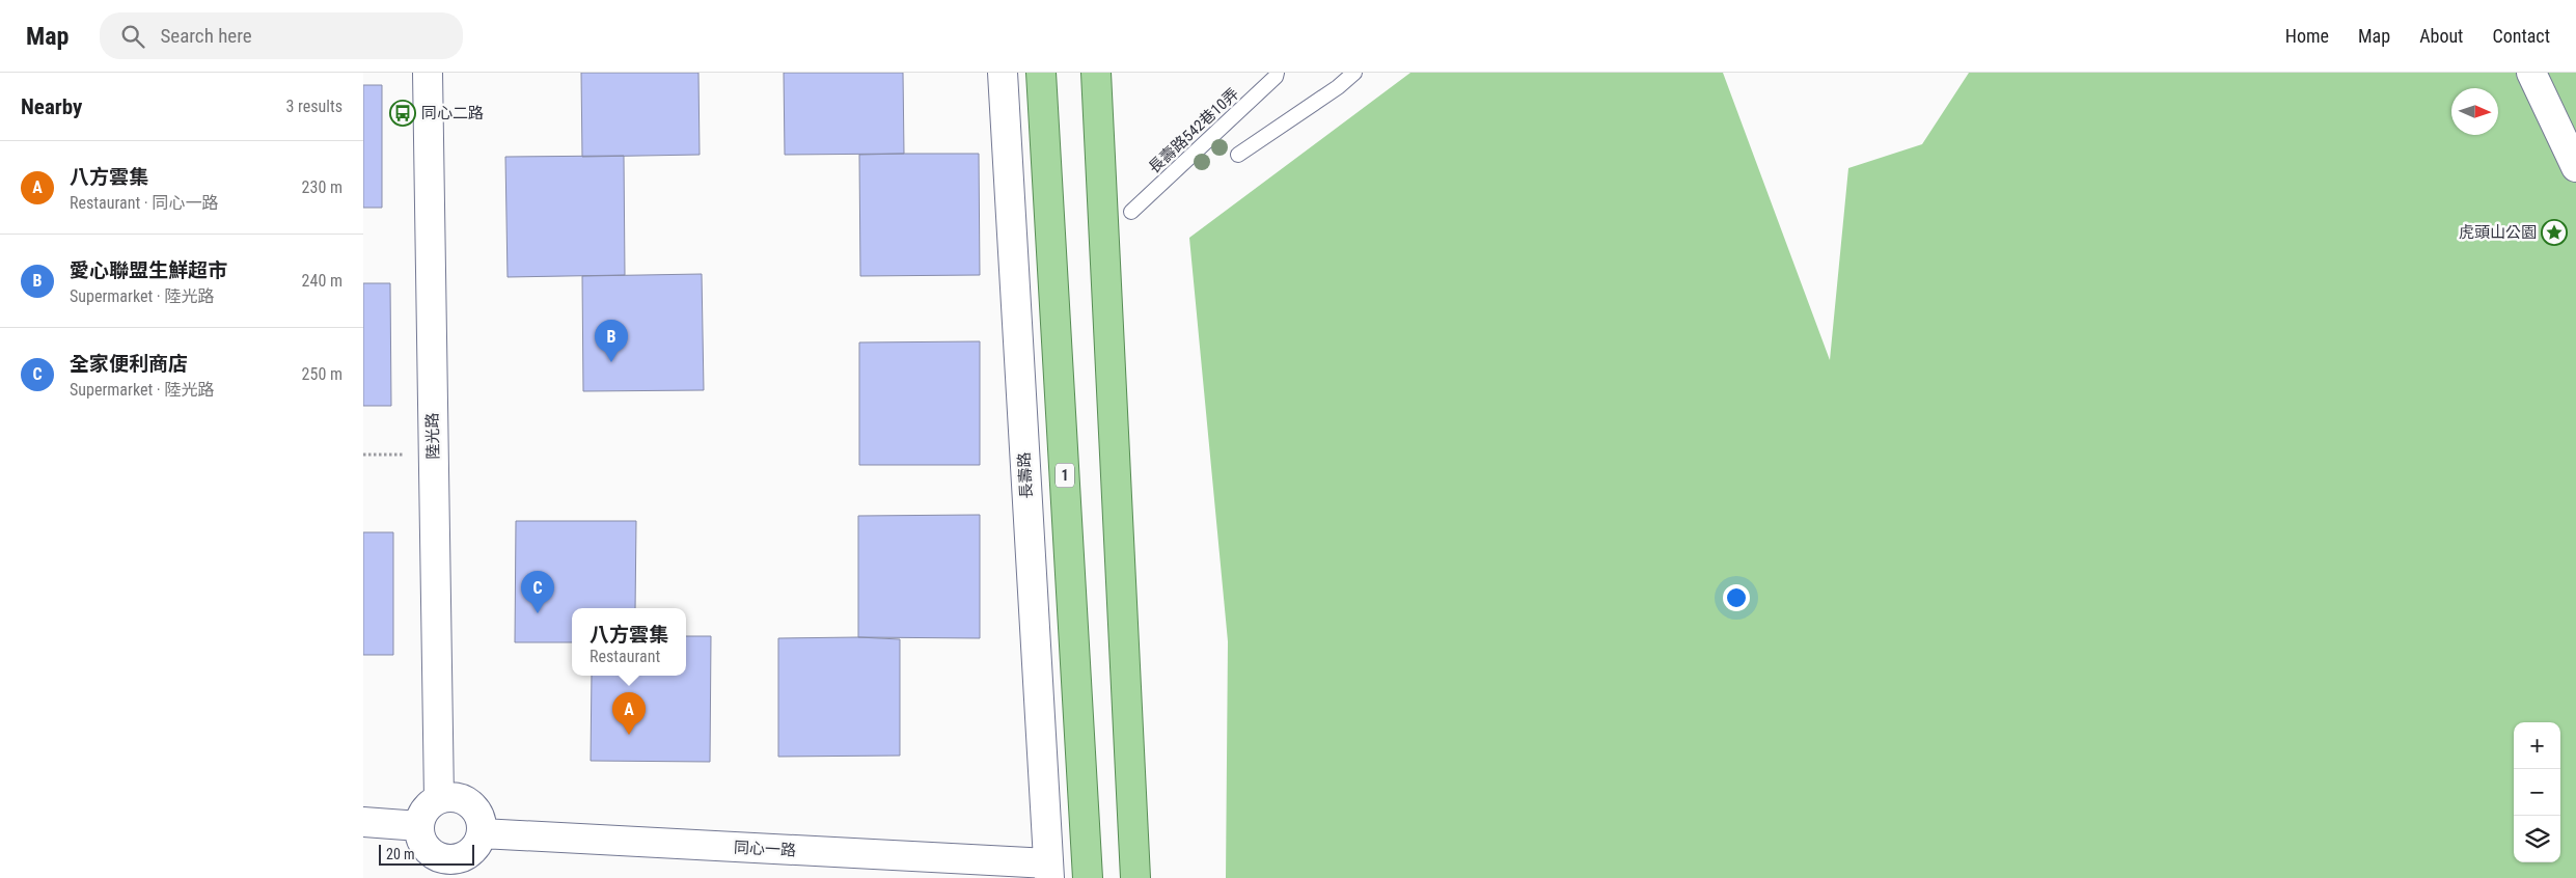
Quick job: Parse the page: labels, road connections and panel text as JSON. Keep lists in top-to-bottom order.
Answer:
{
  "streets": {
    "main road": ["1"],
    "street": ["陸光路", "長壽路", "同心一路"],
    "lane": ["長壽路542巷10弄"]
  },
  "crossings": [
    ["陸光路", "同心一路"],
    ["長壽路", "同心一路"]
  ],
  "places": {
    "bus stop": ["同心二路"],
    "place": ["虎頭山公園"]
  },
  "scale_bar": "20 m",
  "north": "right",
  "page": {
    "header": "Map",
    "search": "Search here",
    "nav": [
      "Home",
      "Map",
      "About",
      "Contact"
    ],
    "heading": ["Nearby", "3 results"],
    "list": [
      {
        "mark": "A",
        "name": "八方雲集",
        "note": "Restaurant · 同心一路",
        "value": "230 m"
      },
      {
        "mark": "B",
        "name": "愛心聯盟生鮮超市",
        "note": "Supermarket · 陸光路",
        "value": "240 m"
      },
      {
        "mark": "C",
        "name": "全家便利商店",
        "note": "Supermarket · 陸光路",
        "value": "250 m"
      }
    ],
    "pins": ["B", "C", "A"],
    "popup": ["八方雲集", "Restaurant"],
    "map_buttons": ["+", "−"],
    "scale": "20 m"
  }
}
